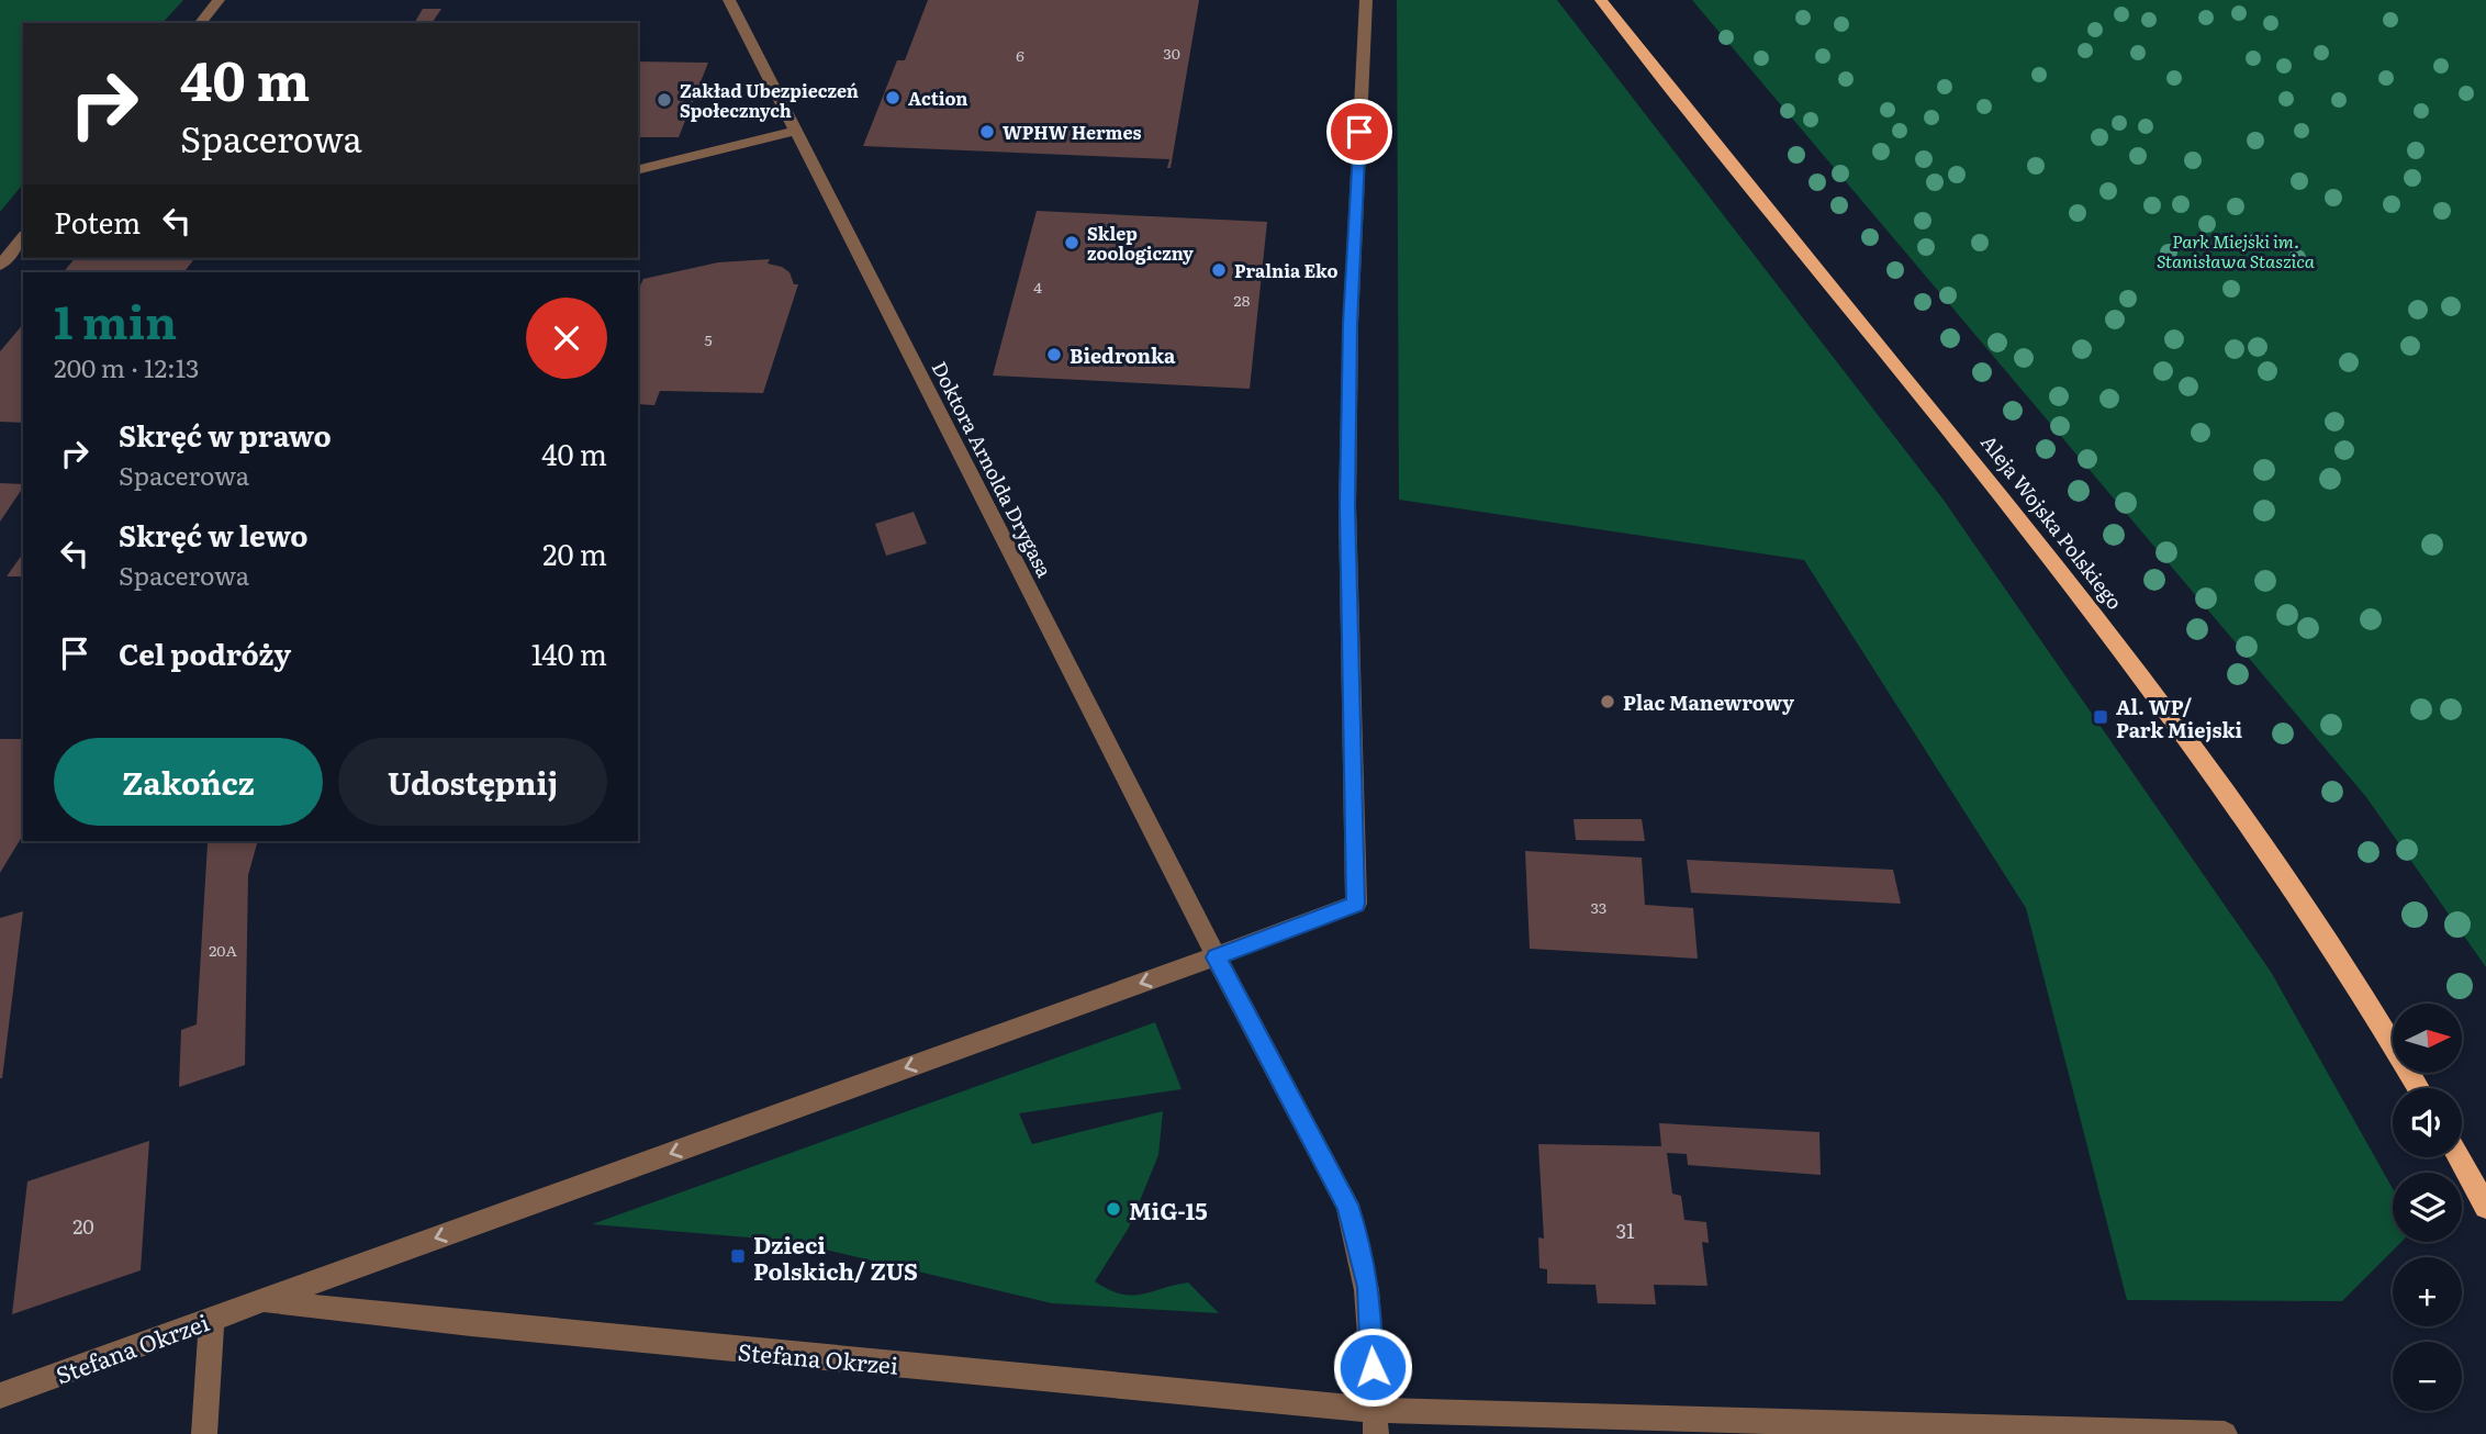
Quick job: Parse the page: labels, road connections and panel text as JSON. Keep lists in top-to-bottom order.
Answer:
{
  "streets": {
    "main road": ["Aleja Wojska Polskiego"],
    "street": ["Doktora Arnolda Drygasa", "Stefana Okrzei"]
  },
  "crossings": [
    ["Doktora Arnolda Drygasa", "Stefana Okrzei"]
  ],
  "parks": ["Park Miejski im. Stanisława Staszica"],
  "places": {
    "other": [
      "Action",
      "Zakład Ubezpieczeń Społecznych",
      "WPHW Hermes",
      "Sklep zoologiczny",
      "Pralnia Eko",
      "Biedronka",
      "Plac Manewrowy",
      "MiG-15"
    ],
    "transit": ["Al. WP/ Park Miejski", "Dzieci Polskich/ ZUS"]
  },
  "house_numbers": [
    "30",
    "6",
    "4",
    "28",
    "5",
    "33",
    "20A",
    "20",
    "31"
  ],
  "north": "right",
  "page": {
    "turn": ["40 m", "Spacerowa"],
    "then": "Potem",
    "heading": ["1 min", "200 m · 12:13"],
    "list": [
      {
        "name": "Skręć w prawo",
        "note": "Spacerowa",
        "value": "40 m"
      },
      {
        "name": "Skręć w lewo",
        "note": "Spacerowa",
        "value": "20 m"
      },
      {
        "name": "Cel podróży",
        "value": "140 m"
      }
    ],
    "buttons": ["Zakończ", "Udostępnij"],
    "map_buttons": ["+", "−"]
  }
}
